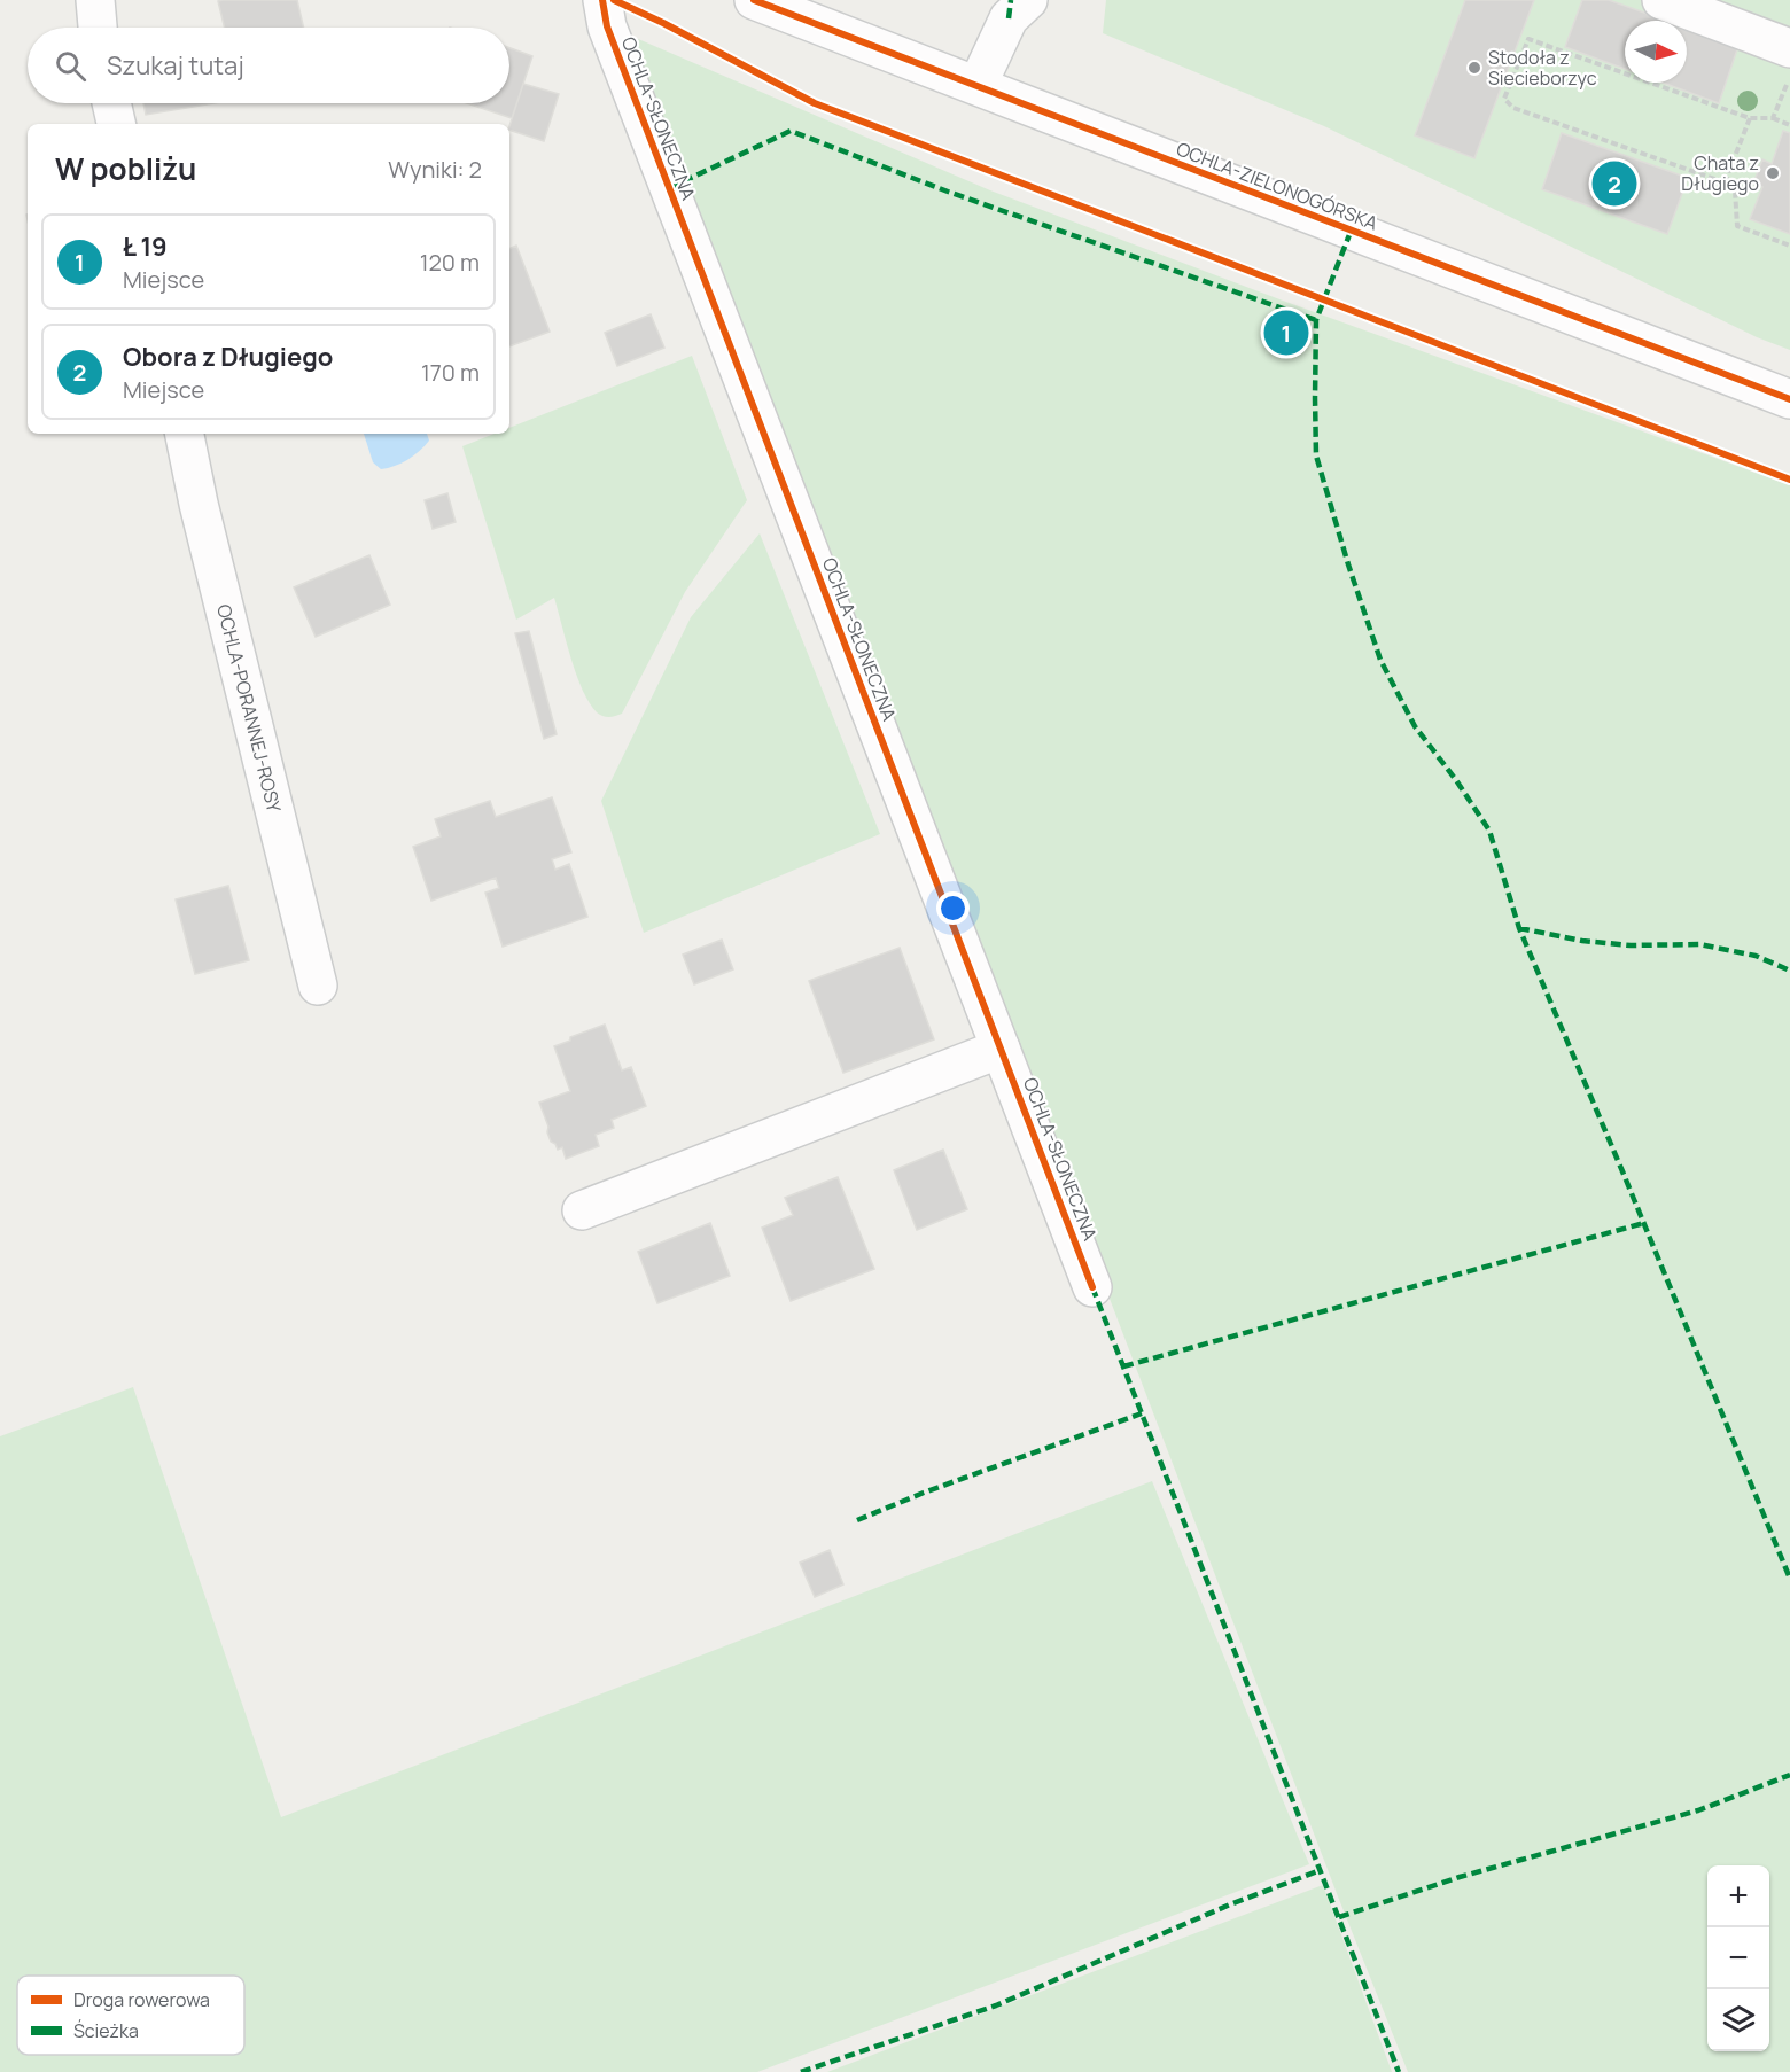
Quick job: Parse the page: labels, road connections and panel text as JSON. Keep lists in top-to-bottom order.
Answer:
{
  "streets": {
    "street": ["OCHLA-SŁONECZNA", "OCHLA-ZIELONOGÓRSKA", "OCHLA-PORANNEJ-ROSY"]
  },
  "places": ["Stodoła z Siecieborzyc", "Chata z Długiego"],
  "legend": ["Droga rowerowa", "Ścieżka"],
  "north": "right",
  "page": {
    "search": "Szukaj tutaj",
    "heading": ["W pobliżu", "Wyniki: 2"],
    "pins": ["2", "1"],
    "list": [
      {
        "mark": "1",
        "name": "Ł 19",
        "note": "Miejsce",
        "value": "120 m"
      },
      {
        "mark": "2",
        "name": "Obora z Długiego",
        "note": "Miejsce",
        "value": "170 m"
      }
    ],
    "map_buttons": ["+", "−"]
  }
}
